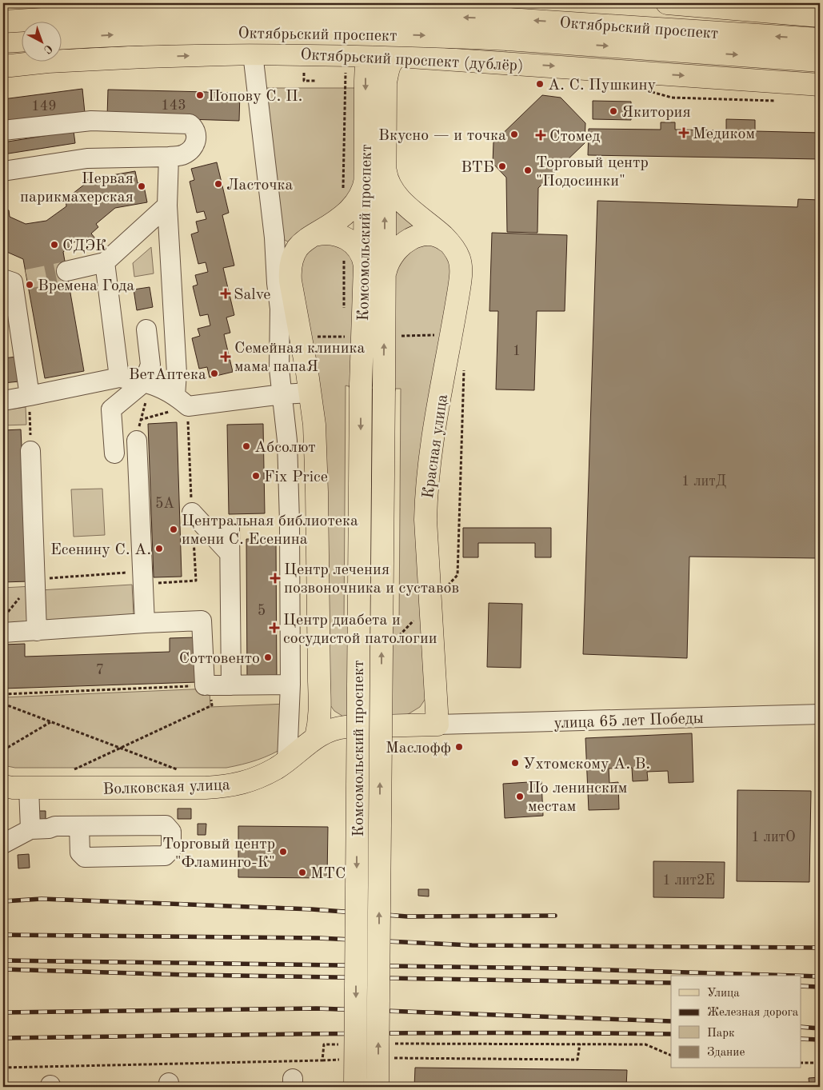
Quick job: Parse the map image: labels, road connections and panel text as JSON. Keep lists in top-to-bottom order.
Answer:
{
  "streets": {
    "main road": [
      "Октябрьский проспект",
      "Октябрьский проспект (дублёр)",
      "Комсомольский проспект",
      "Красная улица",
      "Волковская улица"
    ],
    "street": ["улица 65 лет Победы"]
  },
  "crossings": [
    ["Октябрьский проспект (дублёр)", "Комсомольский проспект"],
    ["Комсомольский проспект", "Красная улица"],
    ["Красная улица", "улица 65 лет Победы"],
    ["Красная улица", "Волковская улица"],
    ["улица 65 лет Победы", "Волковская улица"]
  ],
  "one_way": ["Октябрьский проспект (дублёр)"],
  "places": {
    "other": [
      "А. С. Пушкину",
      "Попову С. П.",
      "Якитория",
      "Вкусно — и точка",
      "ВТБ",
      "Торговый центр \"Подосинки\"",
      "Ласточка",
      "Первая парикмахерская",
      "СДЭК",
      "Времена Года",
      "ВетАптека",
      "Абсолют",
      "Fix Price",
      "Центральная библиотека имени С. Есенина",
      "Есенину С. А.",
      "Соттовенто",
      "Маслофф",
      "Ухтомскому А. В.",
      "По ленинским местам",
      "Торговый центр \"Фламинго-К\"",
      "МТС"
    ],
    "health": [
      "Медиком",
      "Стомед",
      "Salve",
      "Семейная клиника мама папаЯ",
      "Центр лечения позвоночника и суставов",
      "Центр диабета и сосудистой патологии"
    ]
  },
  "house_numbers": [
    "143",
    "149",
    "1",
    "1 литД",
    "5А",
    "5",
    "7",
    "1 литО",
    "1 лит2Е"
  ],
  "legend": [
    "Улица",
    "Железная дорога",
    "Парк",
    "Здание"
  ],
  "north": "bottom right"
}
